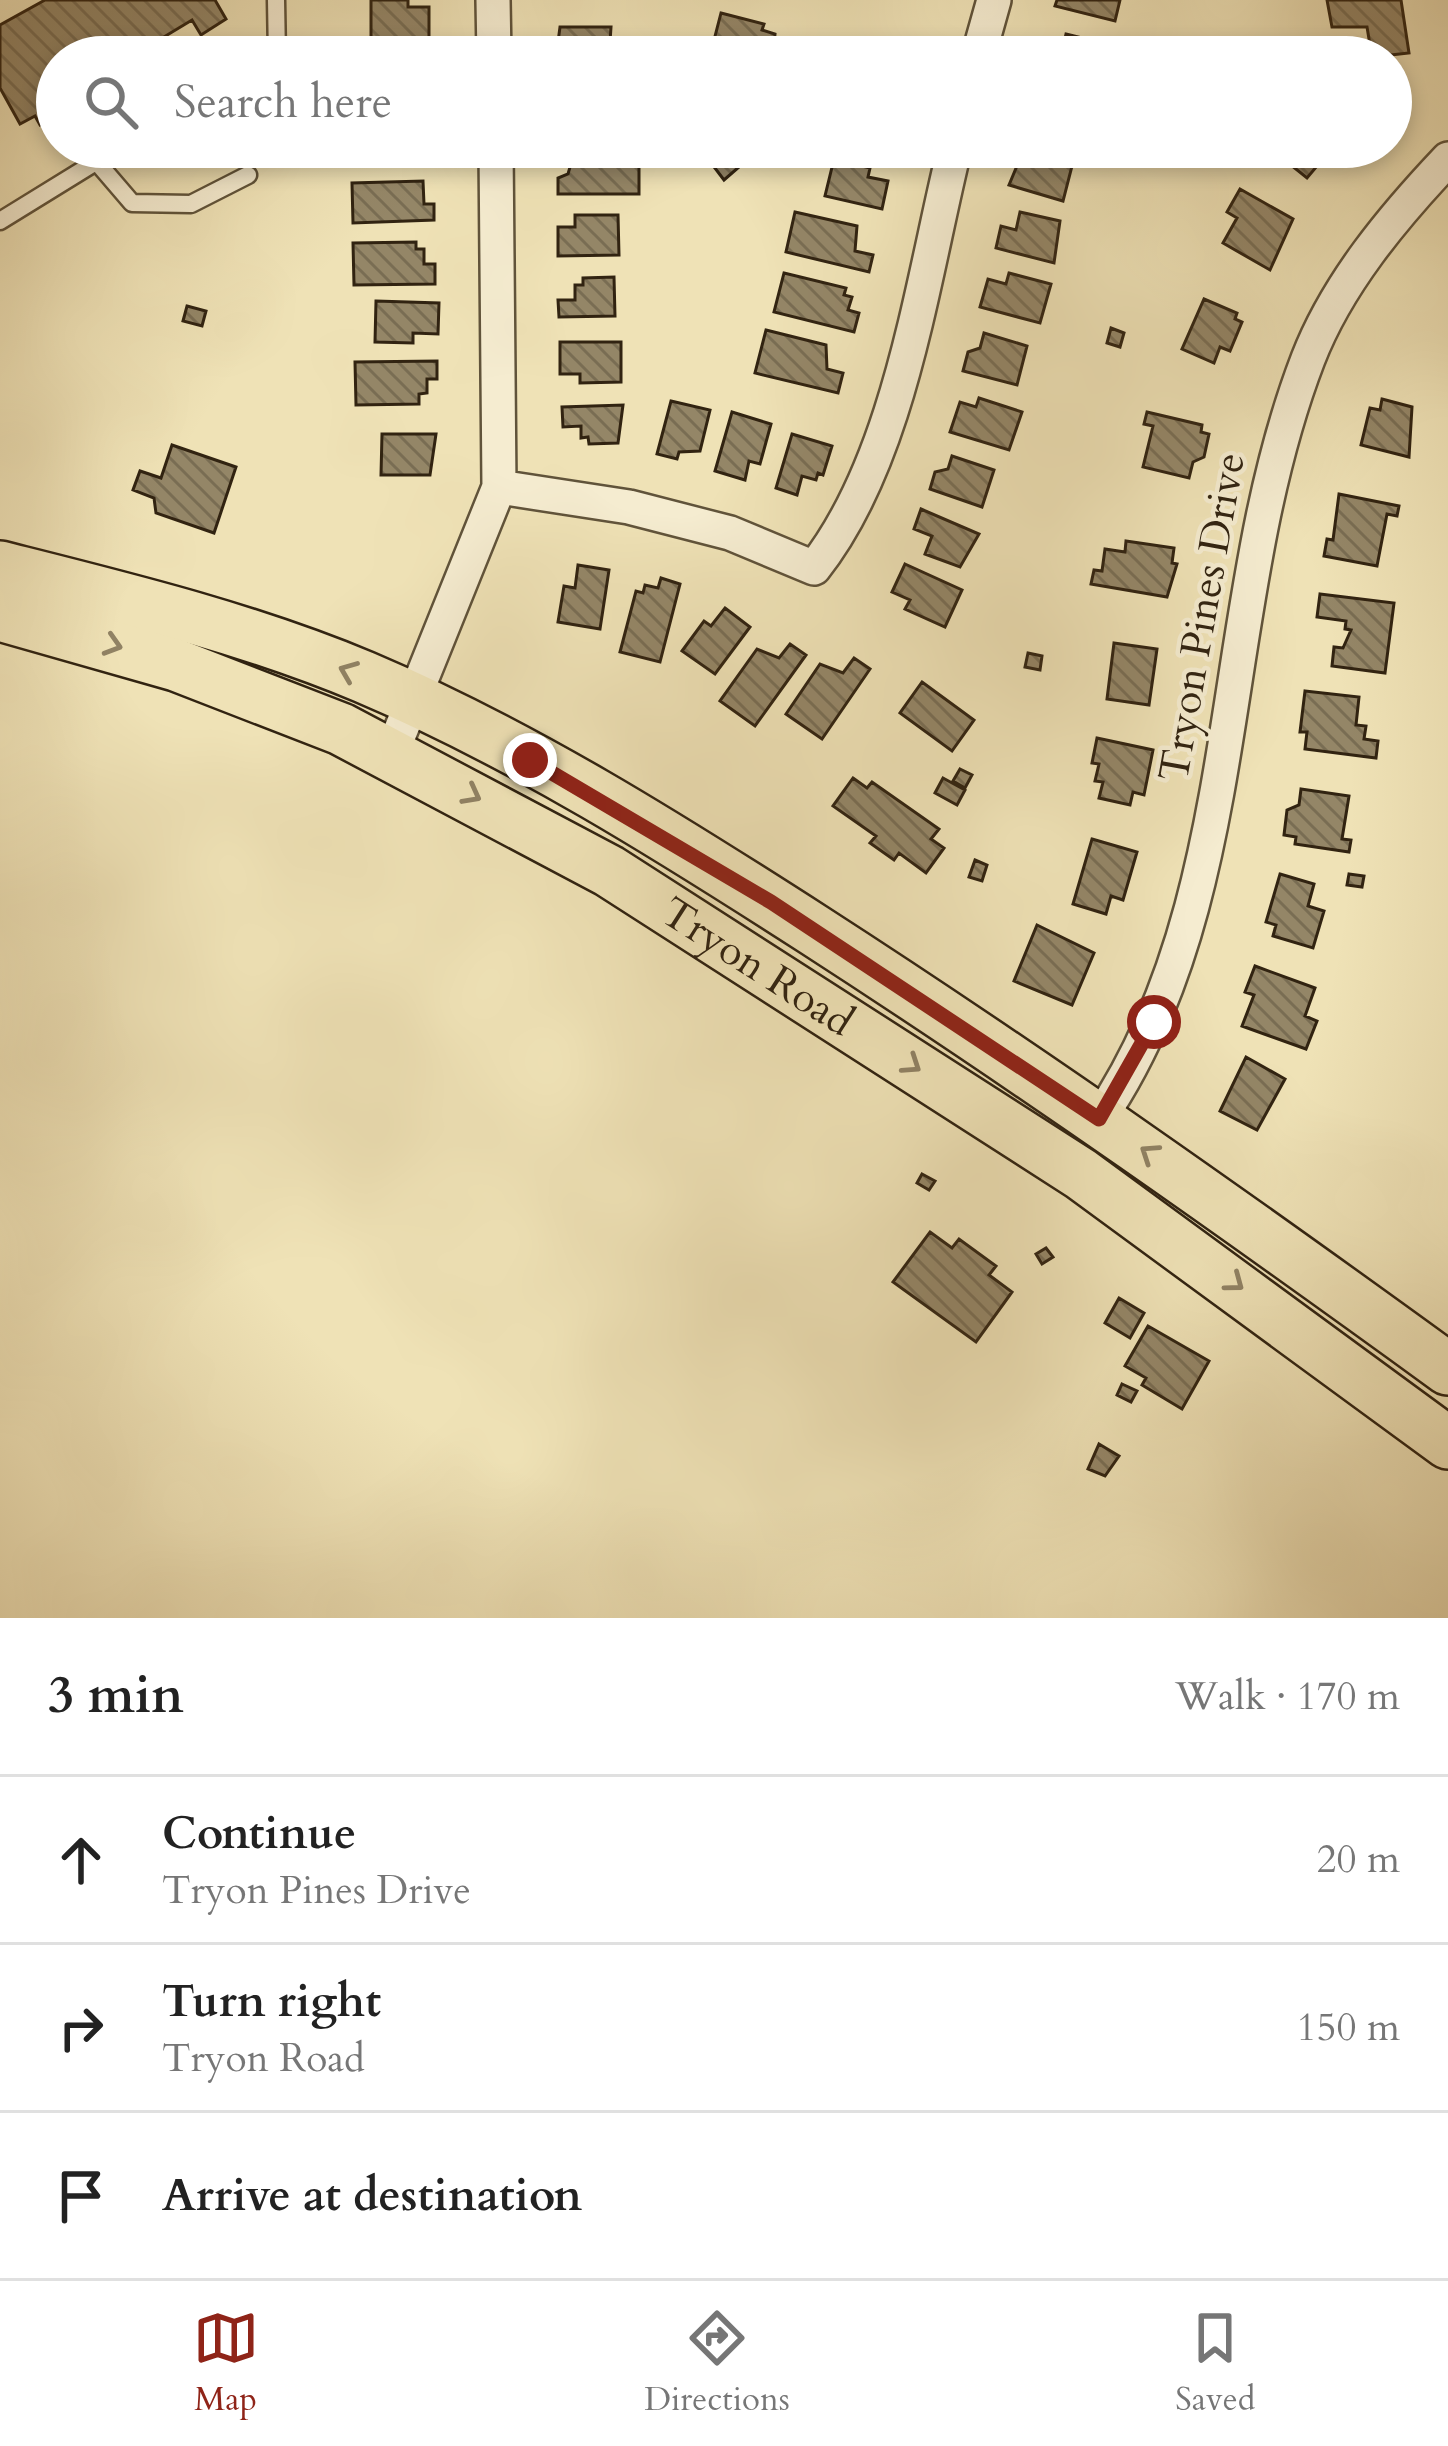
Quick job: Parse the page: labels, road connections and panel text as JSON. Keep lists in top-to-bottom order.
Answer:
{
  "streets": {
    "main road": ["Tryon Road"],
    "street": ["Tryon Pines Drive"]
  },
  "crossings": [
    ["Tryon Pines Drive", "Tryon Road"]
  ],
  "page": {
    "search": "Search here",
    "heading": ["3 min", "Walk · 170 m"],
    "list": [
      ["Continue", "Tryon Pines Drive", "20 m"],
      ["Turn right", "Tryon Road", "150 m"],
      "Arrive at destination"
    ],
    "nav": ["Map", "Directions", "Saved"]
  }
}
